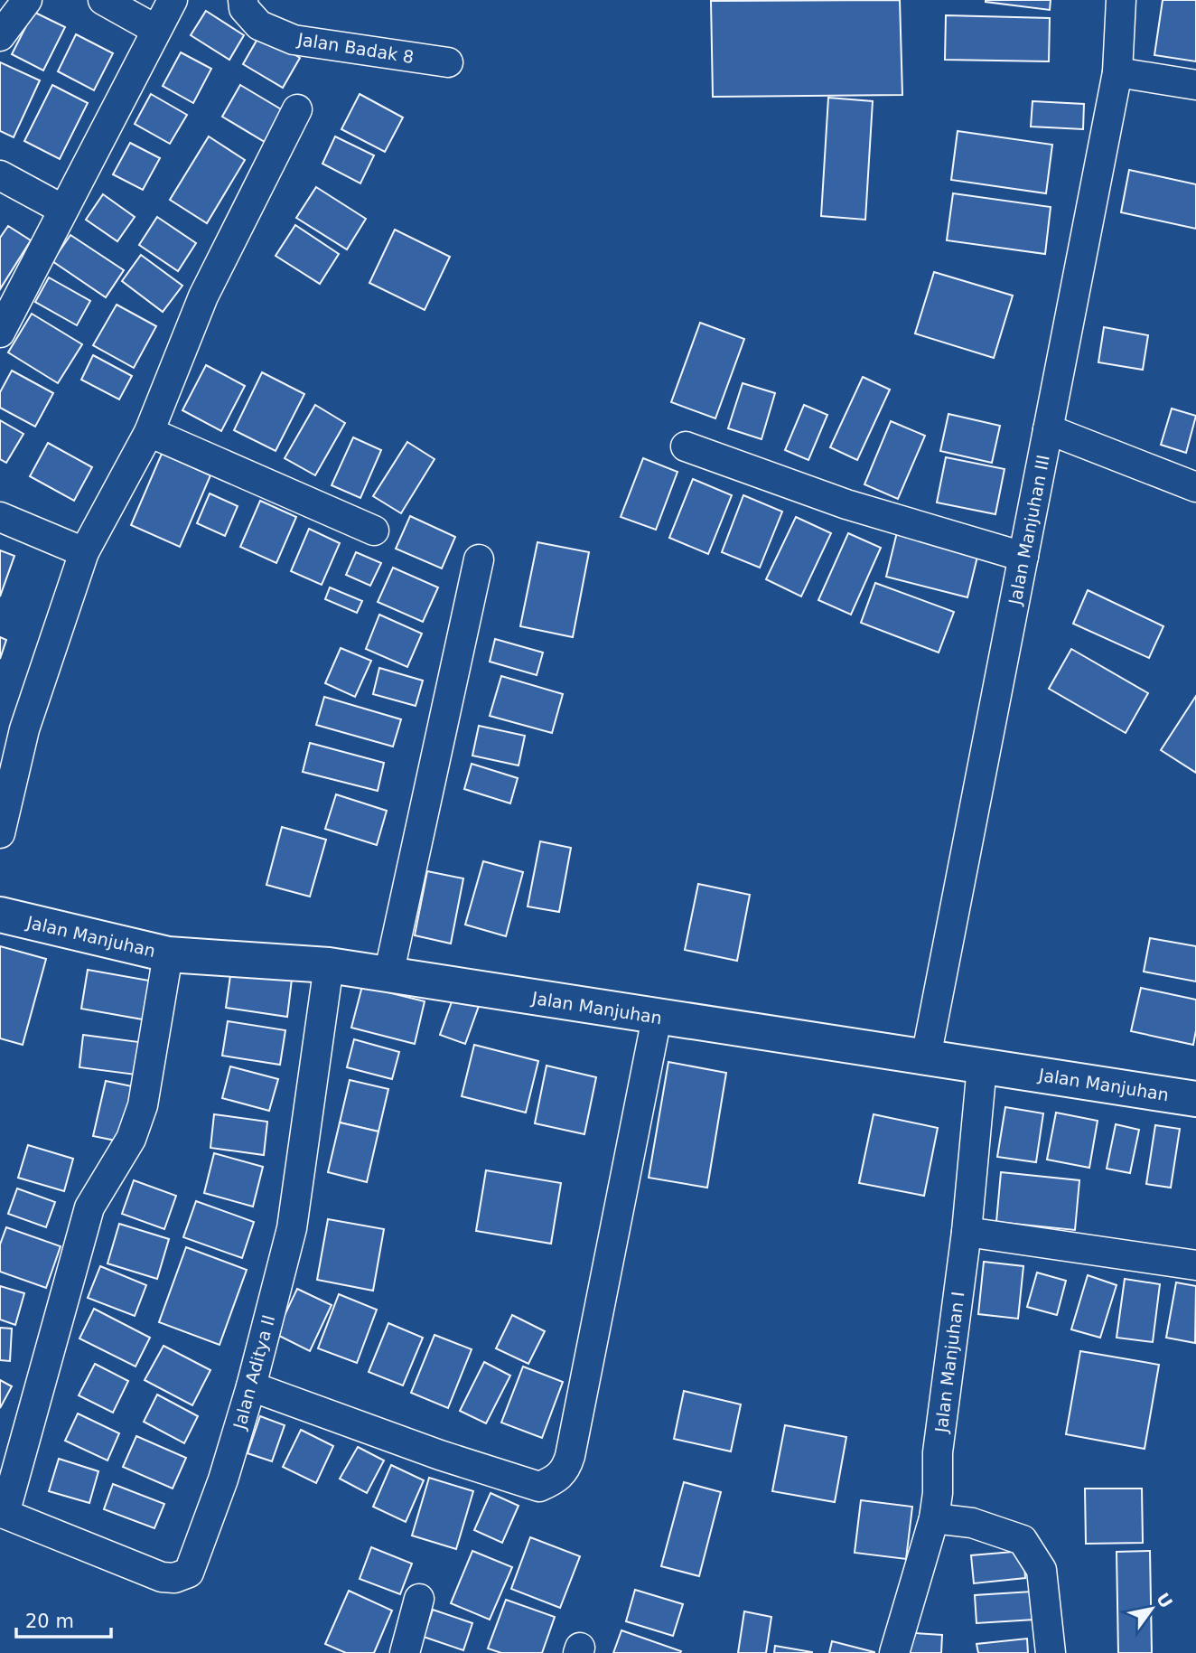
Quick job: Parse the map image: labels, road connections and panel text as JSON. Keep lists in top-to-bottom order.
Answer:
{
  "streets": {
    "street": [
      "Jalan Badak 8",
      "Jalan Manjuhan III",
      "Jalan Manjuhan",
      "Jalan Manjuhan I",
      "Jalan Aditya II"
    ]
  },
  "crossings": [
    ["Jalan Manjuhan III", "Jalan Manjuhan"],
    ["Jalan Manjuhan", "Jalan Manjuhan I"],
    ["Jalan Manjuhan", "Jalan Aditya II"]
  ],
  "scale_bar": "20 m",
  "north": "top right"
}
